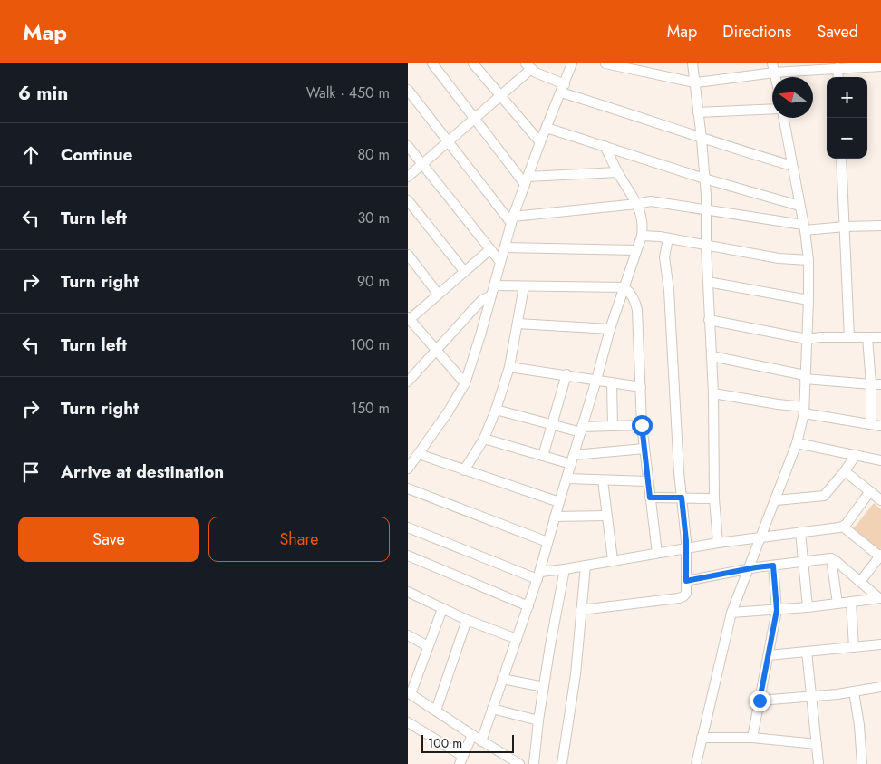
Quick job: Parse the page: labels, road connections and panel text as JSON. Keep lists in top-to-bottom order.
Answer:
{
  "scale_bar": "100 m",
  "north": "left",
  "page": {
    "header": "Map",
    "nav": ["Map", "Directions", "Saved"],
    "heading": ["6 min", "Walk · 450 m"],
    "map_buttons": ["+", "−"],
    "list": [
      ["Continue", "80 m"],
      ["Turn left", "30 m"],
      ["Turn right", "90 m"],
      ["Turn left", "100 m"],
      ["Turn right", "150 m"],
      "Arrive at destination"
    ],
    "buttons": ["Save", "Share"],
    "scale": "100 m"
  }
}
